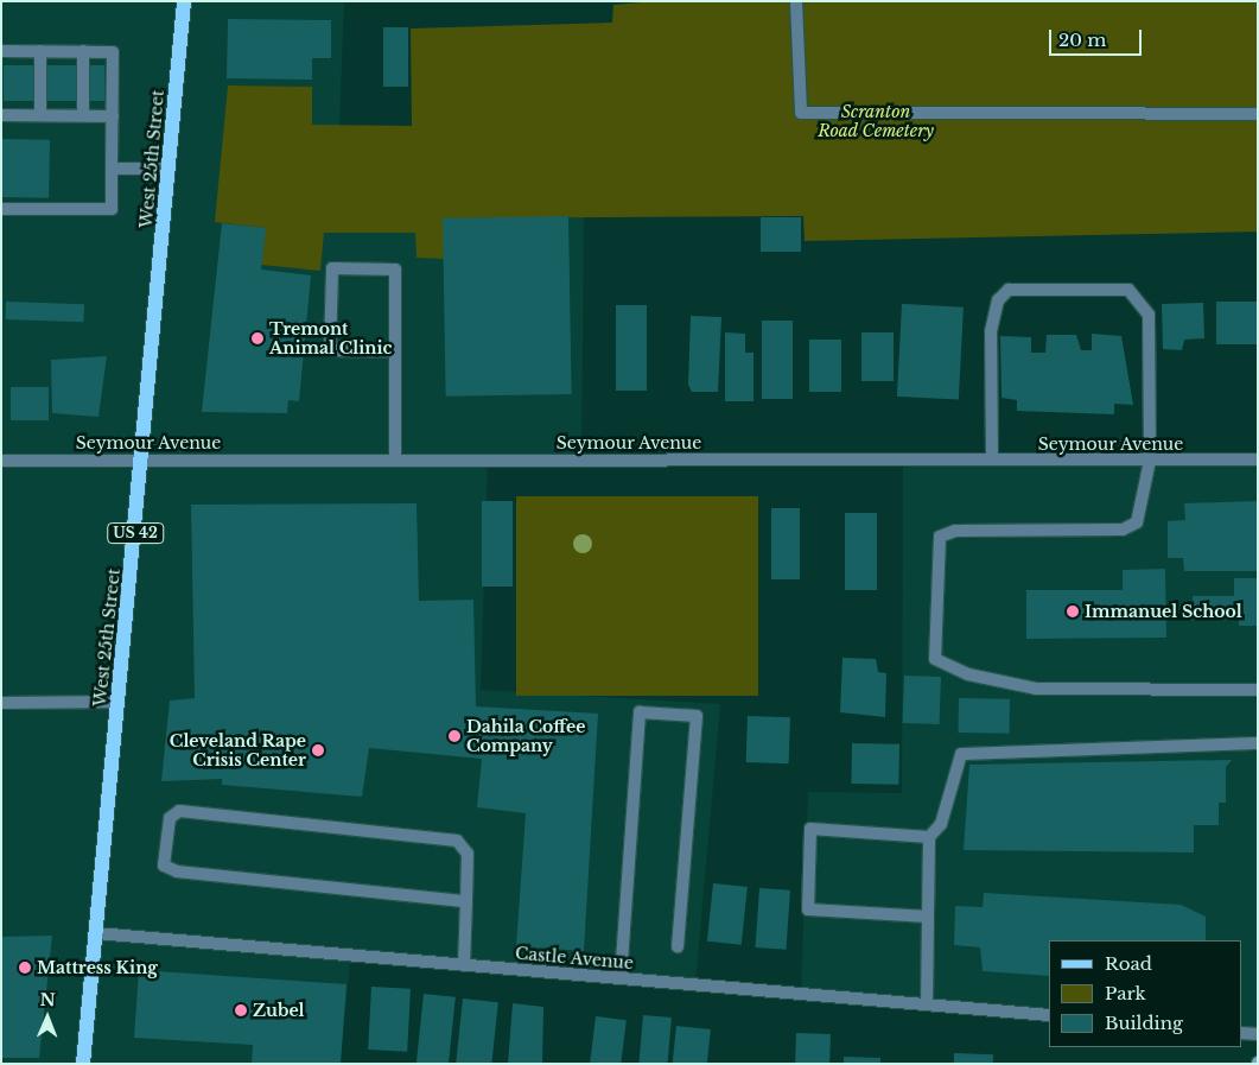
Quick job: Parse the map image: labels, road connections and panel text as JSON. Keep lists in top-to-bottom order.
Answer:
{
  "streets": {
    "main road": ["West 25th Street", "US 42"],
    "street": ["Seymour Avenue", "Castle Avenue"]
  },
  "crossings": [
    ["West 25th Street", "Seymour Avenue"],
    ["West 25th Street", "Castle Avenue"]
  ],
  "parks": ["Scranton Road Cemetery"],
  "places": [
    "Tremont Animal Clinic",
    "Immanuel School",
    "Dahila Coffee Company",
    "Cleveland Rape Crisis Center",
    "Mattress King",
    "Zubel"
  ],
  "legend": ["Road", "Park", "Building"],
  "scale_bar": "20 m",
  "north": "top"
}
